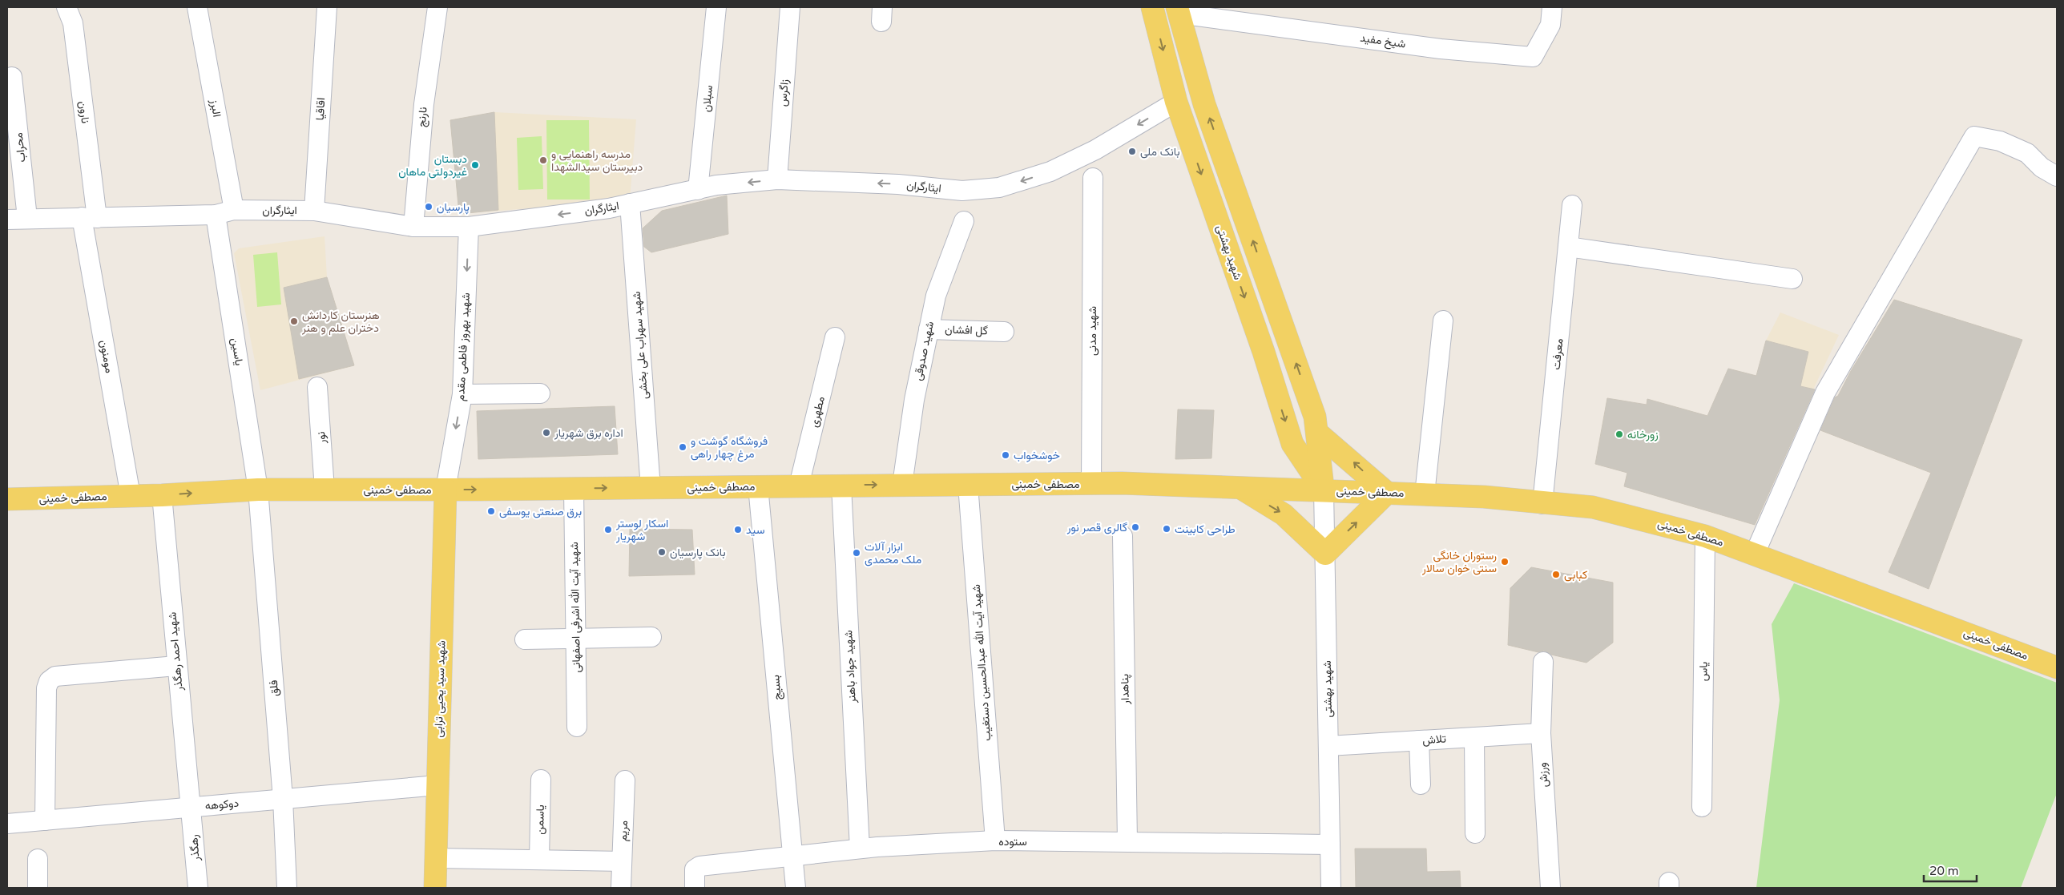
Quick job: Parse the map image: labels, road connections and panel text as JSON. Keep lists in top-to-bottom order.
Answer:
{
  "streets": {
    "main road": ["شهید بهشتی", "مصطفی خمینی", "شهید سید یحیی ترابی"],
    "street": [
      "شیخ مفید",
      "زاگرس",
      "سبلان",
      "البرز",
      "اقاقیا",
      "نارون",
      "نارنج",
      "محراب",
      "ایثارگران",
      "گل افشان",
      "شهید مدنی",
      "شهید سهراب علی بخشی",
      "شهید بهروز فاطمی مقدم",
      "شهید صدوقی",
      "یاسین",
      "معرفت",
      "مومنون",
      "مطهری",
      "نور",
      "شهید آیت الله اشرفی اصفهانی",
      "شهید احمد رهگذر",
      "شهید آیت الله عبدالحسین دستغیب",
      "شهید جواد باهنر",
      "یاس",
      "بسیج",
      "فلق",
      "پناهدار",
      "تلاش",
      "ورزش",
      "دوکوهه",
      "یاسمن",
      "مریم",
      "ستوده",
      "رهگذر"
    ]
  },
  "crossings": [
    ["شیخ مفید", "شهید بهشتی"],
    ["زاگرس", "ایثارگران"],
    ["سبلان", "ایثارگران"],
    ["البرز", "ایثارگران"],
    ["اقاقیا", "ایثارگران"],
    ["نارون", "ایثارگران"],
    ["نارون", "مومنون"],
    ["نارنج", "ایثارگران"],
    ["محراب", "ایثارگران"],
    ["ایثارگران", "شهید بهشتی"],
    ["ایثارگران", "شهید سهراب علی بخشی"],
    ["ایثارگران", "شهید بهروز فاطمی مقدم"],
    ["ایثارگران", "یاسین"],
    ["ایثارگران", "مومنون"],
    ["شهید بهشتی", "مصطفی خمینی"],
    ["شهید بهشتی", "تلاش"],
    ["شهید بهشتی", "ستوده"],
    ["گل افشان", "شهید صدوقی"],
    ["شهید مدنی", "مصطفی خمینی"],
    ["شهید سهراب علی بخشی", "مصطفی خمینی"],
    ["شهید بهروز فاطمی مقدم", "مصطفی خمینی"],
    ["شهید بهروز فاطمی مقدم", "شهید سید یحیی ترابی"],
    ["شهید صدوقی", "مصطفی خمینی"],
    ["یاسین", "مصطفی خمینی"],
    ["یاسین", "فلق"],
    ["معرفت", "مصطفی خمینی"],
    ["مومنون", "مصطفی خمینی"],
    ["مطهری", "مصطفی خمینی"],
    ["نور", "مصطفی خمینی"],
    ["مصطفی خمینی", "شهید آیت الله اشرفی اصفهانی"],
    ["مصطفی خمینی", "شهید احمد رهگذر"],
    ["مصطفی خمینی", "شهید آیت الله عبدالحسین دستغیب"],
    ["مصطفی خمینی", "شهید جواد باهنر"],
    ["مصطفی خمینی", "یاس"],
    ["مصطفی خمینی", "بسیج"],
    ["مصطفی خمینی", "فلق"],
    ["مصطفی خمینی", "شهید سید یحیی ترابی"],
    ["شهید احمد رهگذر", "دوکوهه"],
    ["شهید احمد رهگذر", "رهگذر"],
    ["شهید آیت الله عبدالحسین دستغیب", "ستوده"],
    ["شهید جواد باهنر", "ستوده"],
    ["بسیج", "ستوده"],
    ["فلق", "دوکوهه"],
    ["شهید سید یحیی ترابی", "دوکوهه"],
    ["پناهدار", "ستوده"],
    ["تلاش", "ورزش"],
    ["دوکوهه", "رهگذر"]
  ],
  "one_way": ["ایثارگران", "شهید بهروز فاطمی مقدم"],
  "places": [
    "بانک ملی",
    "مدرسه راهنمایی و دبیرستان سیدالشهدا",
    "دبستان غیردولتی ماهان",
    "پارسیان",
    "هنرستان کاردانش دختران علم و هنر",
    "اداره برق شهریار",
    "زورخانه",
    "فروشگاه گوشت و مرغ چهار راهی",
    "خوشخواب",
    "برق صنعتی یوسفی",
    "گالری قصر نور",
    "طراحی کابینت",
    "اسکار لوستر شهریار",
    "سید",
    "بانک پارسیان",
    "ابزار آلات ملک محمدی",
    "رستوران خانگی سنتی خوان سالار",
    "کبابی"
  ],
  "scale_bar": "20 m"
}
